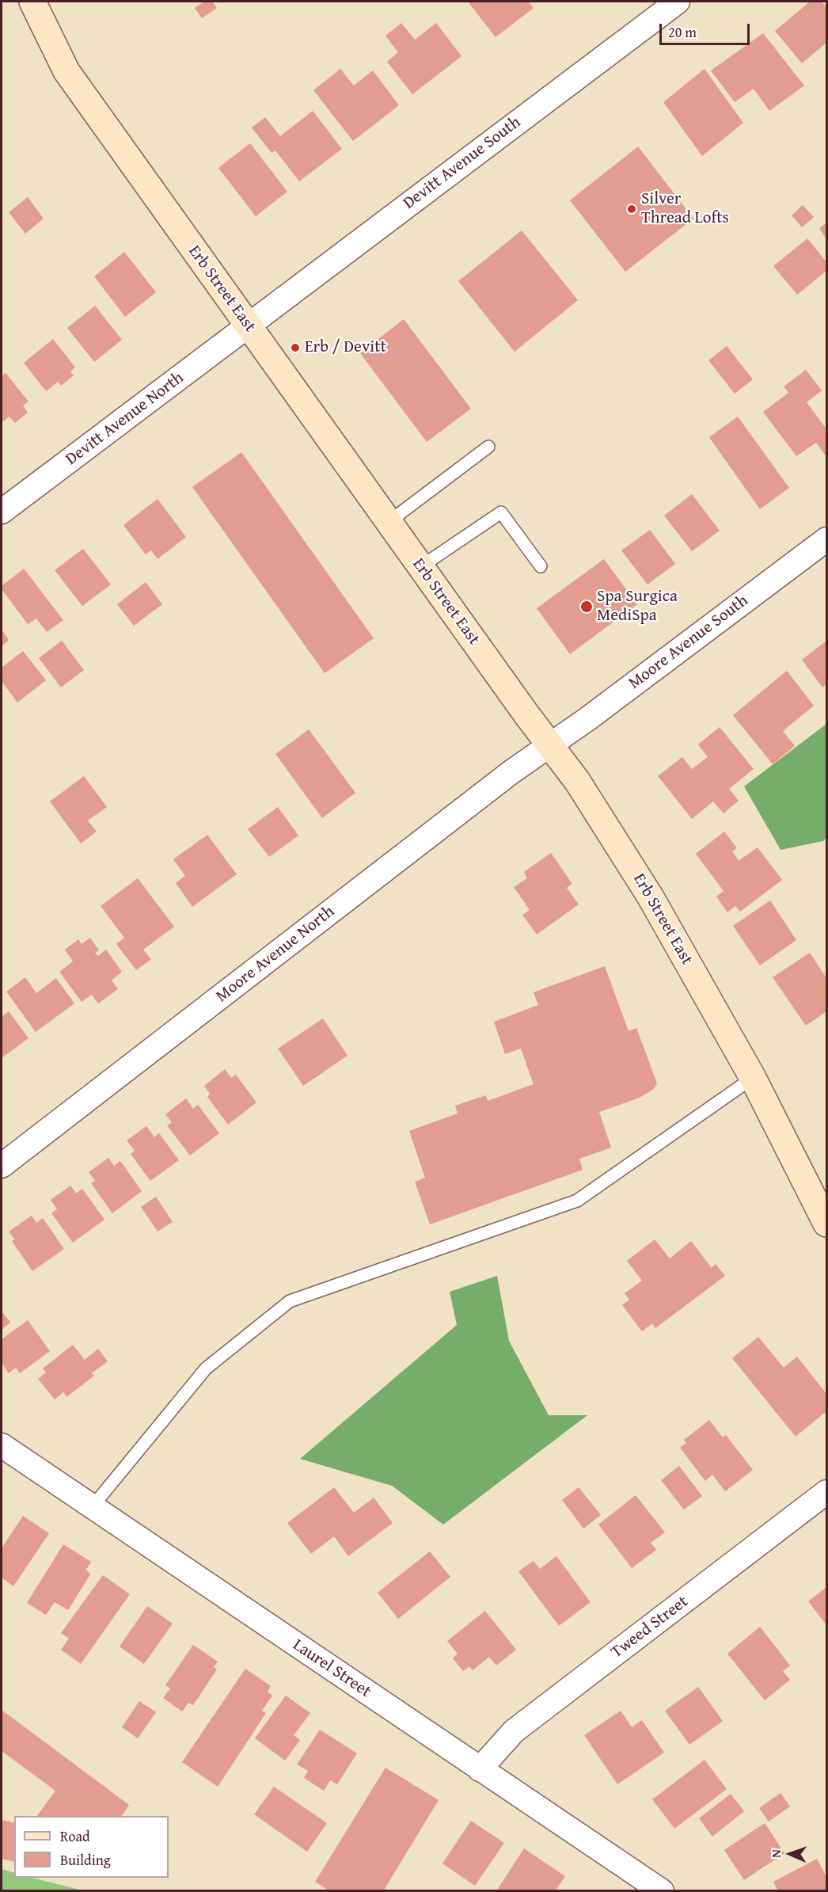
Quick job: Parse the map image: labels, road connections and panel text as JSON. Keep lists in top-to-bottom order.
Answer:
{
  "streets": {
    "main road": ["Erb Street East"],
    "street": [
      "Devitt Avenue South",
      "Devitt Avenue North",
      "Moore Avenue South",
      "Moore Avenue North",
      "Tweed Street",
      "Laurel Street"
    ]
  },
  "crossings": [
    ["Devitt Avenue South", "Erb Street East"],
    ["Devitt Avenue South", "Devitt Avenue North"],
    ["Erb Street East", "Devitt Avenue North"],
    ["Erb Street East", "Moore Avenue South"],
    ["Erb Street East", "Moore Avenue North"],
    ["Moore Avenue South", "Moore Avenue North"],
    ["Tweed Street", "Laurel Street"]
  ],
  "places": ["Silver Thread Lofts", "Erb / Devitt", "Spa Surgica MediSpa"],
  "legend": ["Road", "Building"],
  "scale_bar": "20 m",
  "north": "left"
}
